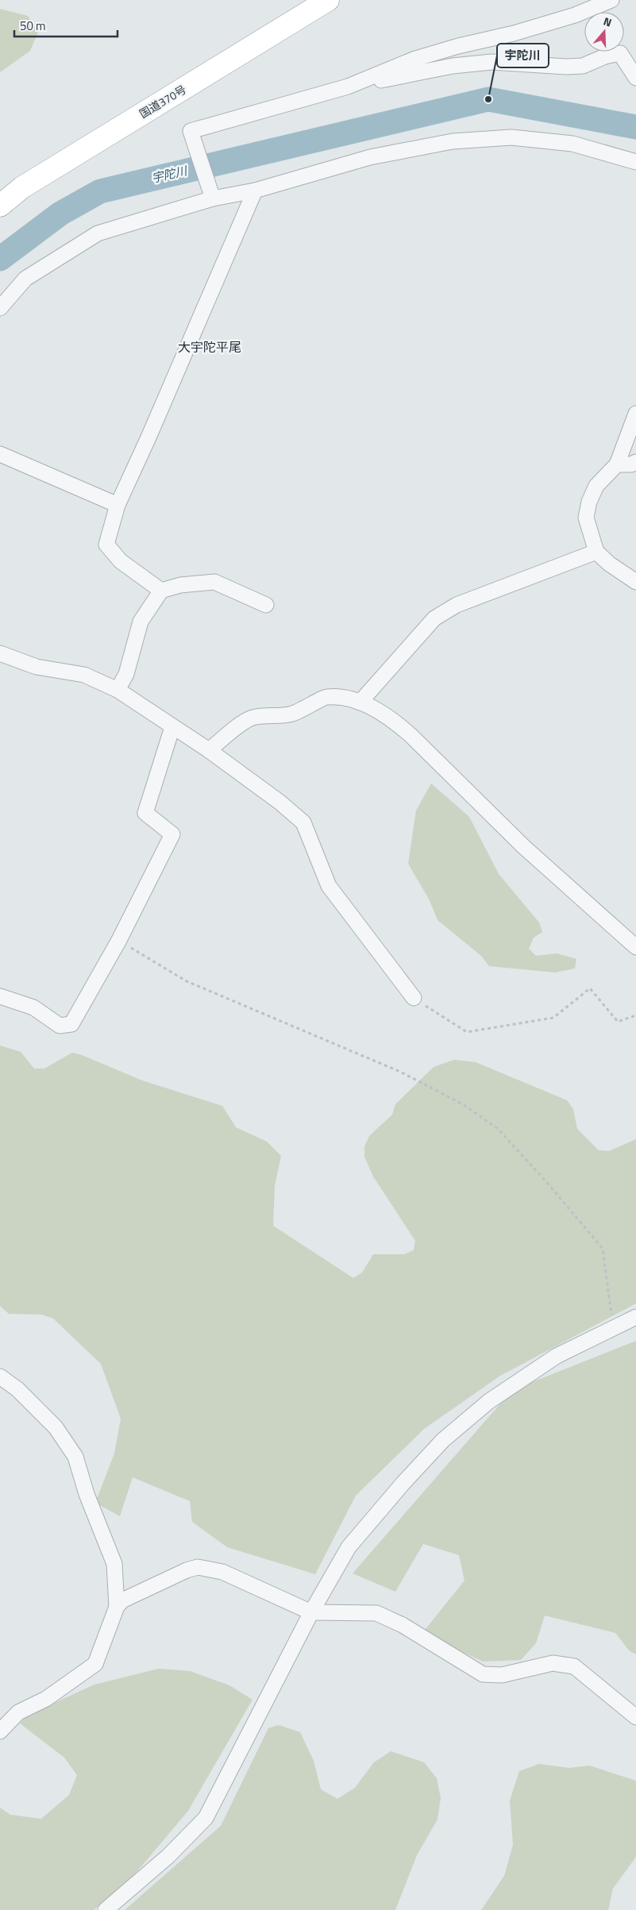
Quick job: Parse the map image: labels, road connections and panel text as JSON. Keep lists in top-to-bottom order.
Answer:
{
  "streets": {
    "highway": ["国道370号"]
  },
  "districts": ["大宇陀平尾"],
  "water": ["宇陀川"],
  "places": ["宇陀川"],
  "scale_bar": "50 m",
  "north": "top"
}
